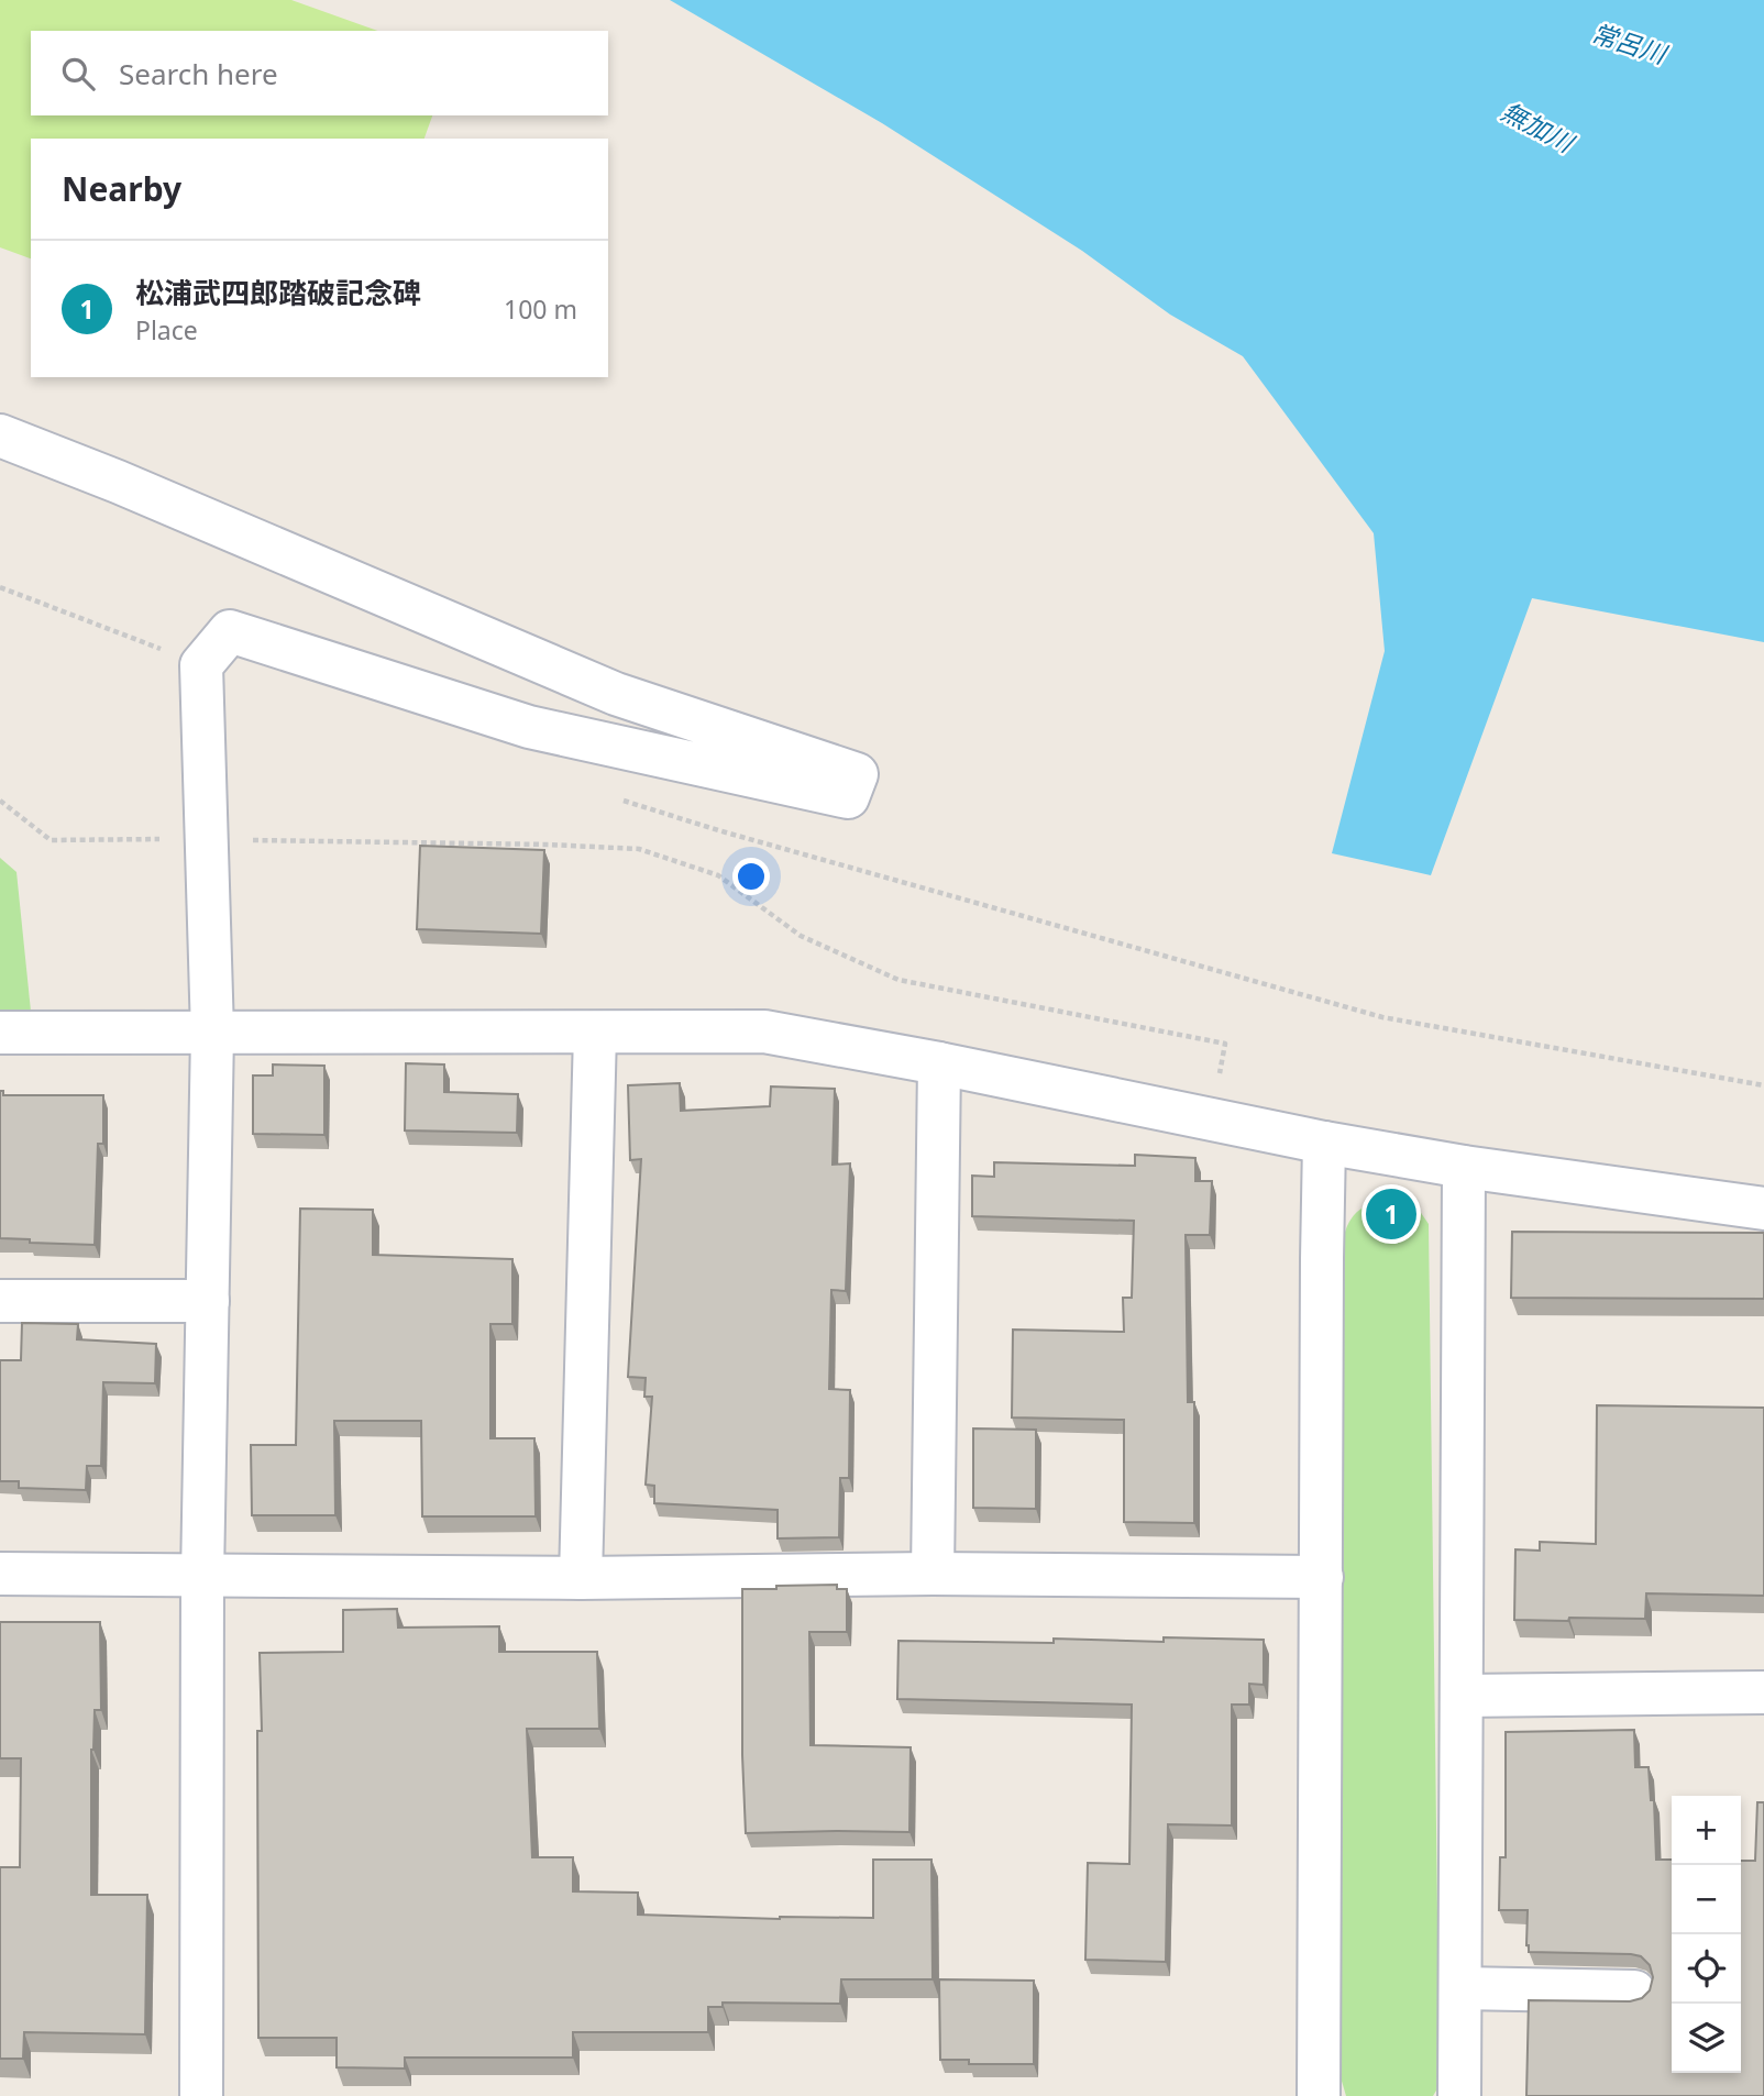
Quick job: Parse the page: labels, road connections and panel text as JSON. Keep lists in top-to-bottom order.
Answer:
{
  "water": ["常呂川", "無加川"],
  "page": {
    "search": "Search here",
    "heading": "Nearby",
    "list": [
      {
        "mark": "1",
        "name": "松浦武四郎踏破記念碑",
        "note": "Place",
        "value": "100 m"
      }
    ],
    "pins": "1",
    "map_buttons": ["+", "−"]
  }
}
